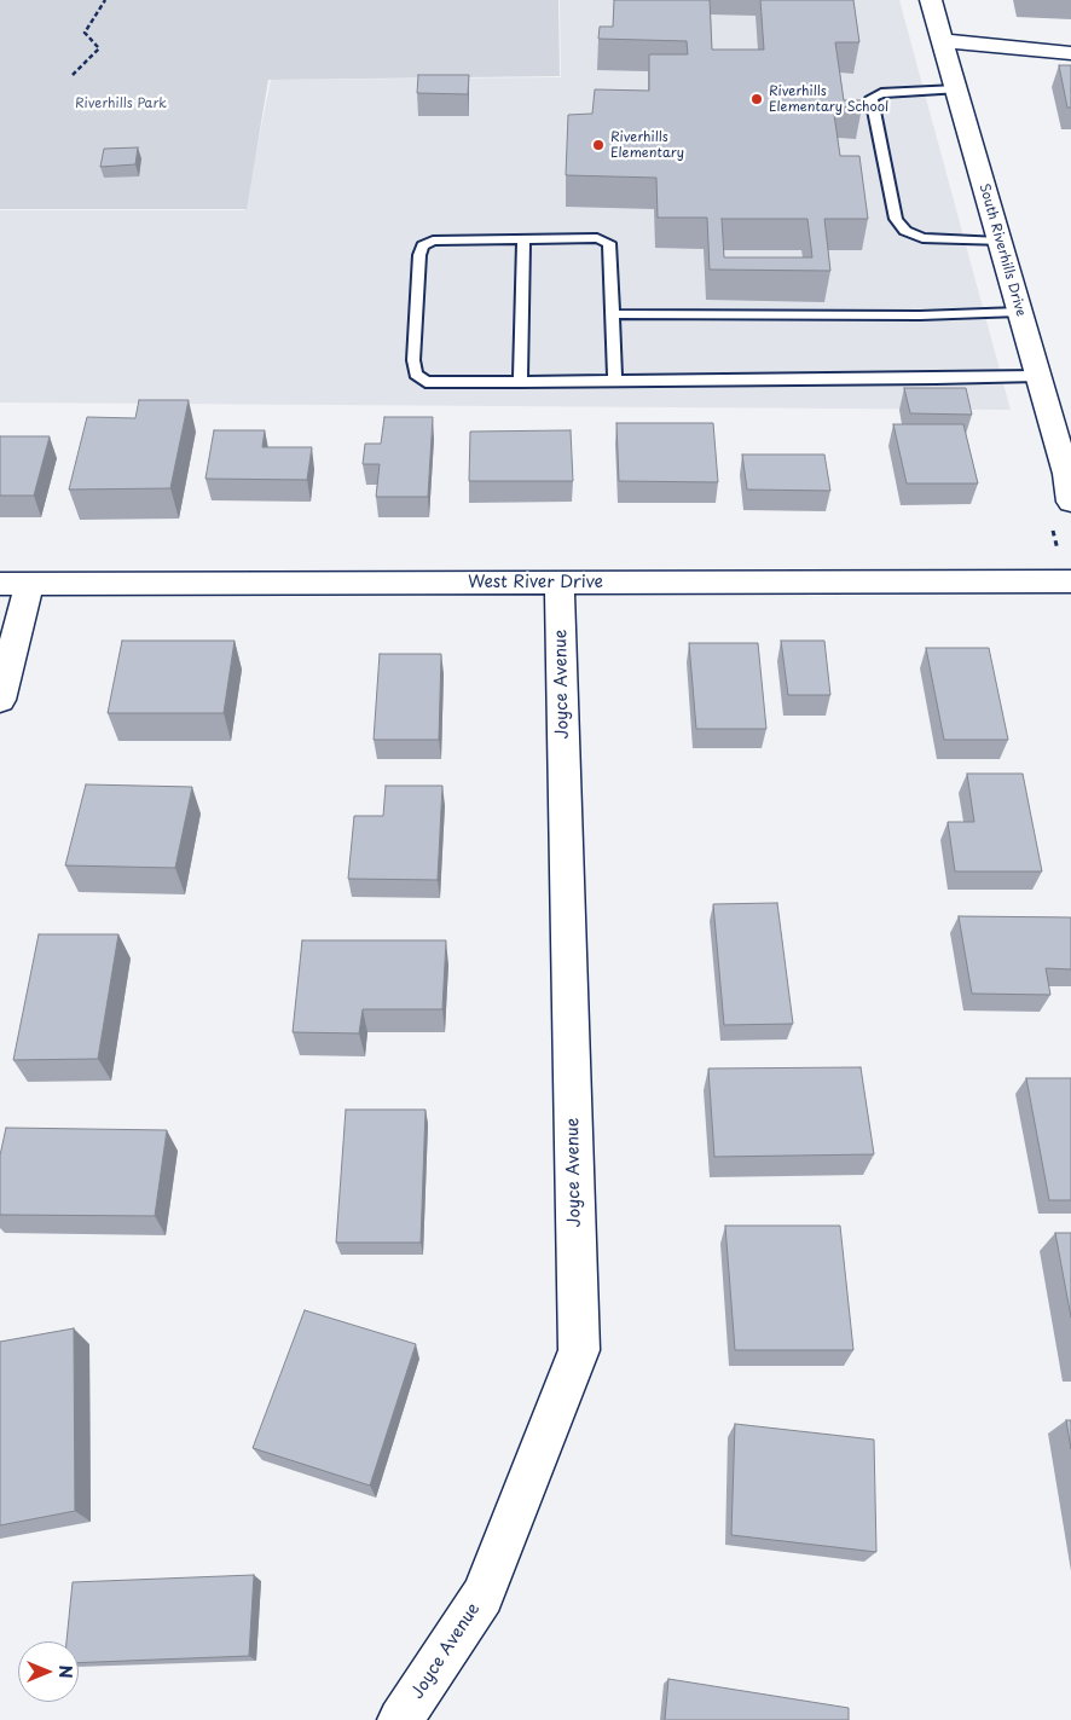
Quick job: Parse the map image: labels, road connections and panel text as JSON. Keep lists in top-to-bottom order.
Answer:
{
  "streets": {
    "street": ["South Riverhills Drive", "West River Drive", "Joyce Avenue"]
  },
  "crossings": [
    ["West River Drive", "Joyce Avenue"]
  ],
  "parks": ["Riverhills Park"],
  "places": ["Riverhills Elementary School", "Riverhills Elementary"],
  "north": "right"
}
